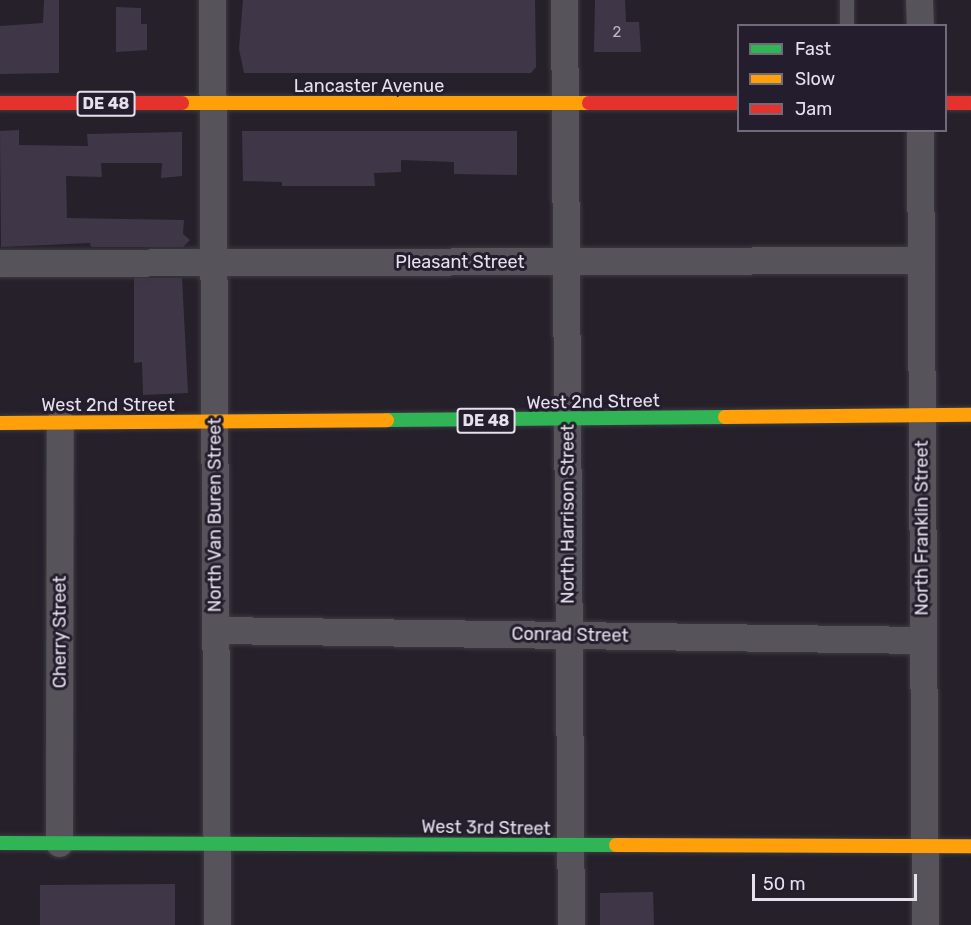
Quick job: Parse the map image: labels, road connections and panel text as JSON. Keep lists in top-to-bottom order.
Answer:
{
  "streets": {
    "main road": [
      "Lancaster Avenue",
      "DE 48",
      "West 2nd Street",
      "West 3rd Street"
    ],
    "street": [
      "Pleasant Street",
      "North Harrison Street",
      "North Van Buren Street",
      "North Franklin Street",
      "Cherry Street",
      "Conrad Street"
    ]
  },
  "crossings": [
    ["Lancaster Avenue", "North Harrison Street"],
    ["Lancaster Avenue", "North Van Buren Street"],
    ["Pleasant Street", "North Harrison Street"],
    ["Pleasant Street", "North Van Buren Street"],
    ["Pleasant Street", "North Franklin Street"],
    ["West 2nd Street", "North Harrison Street"],
    ["West 2nd Street", "North Van Buren Street"],
    ["West 2nd Street", "North Franklin Street"],
    ["West 2nd Street", "Cherry Street"],
    ["North Harrison Street", "Conrad Street"],
    ["North Harrison Street", "West 3rd Street"],
    ["North Van Buren Street", "Conrad Street"],
    ["North Van Buren Street", "West 3rd Street"],
    ["North Franklin Street", "Conrad Street"],
    ["North Franklin Street", "West 3rd Street"],
    ["Cherry Street", "West 3rd Street"]
  ],
  "house_numbers": ["2"],
  "legend": ["Fast", "Slow", "Jam"],
  "scale_bar": "50 m"
}
